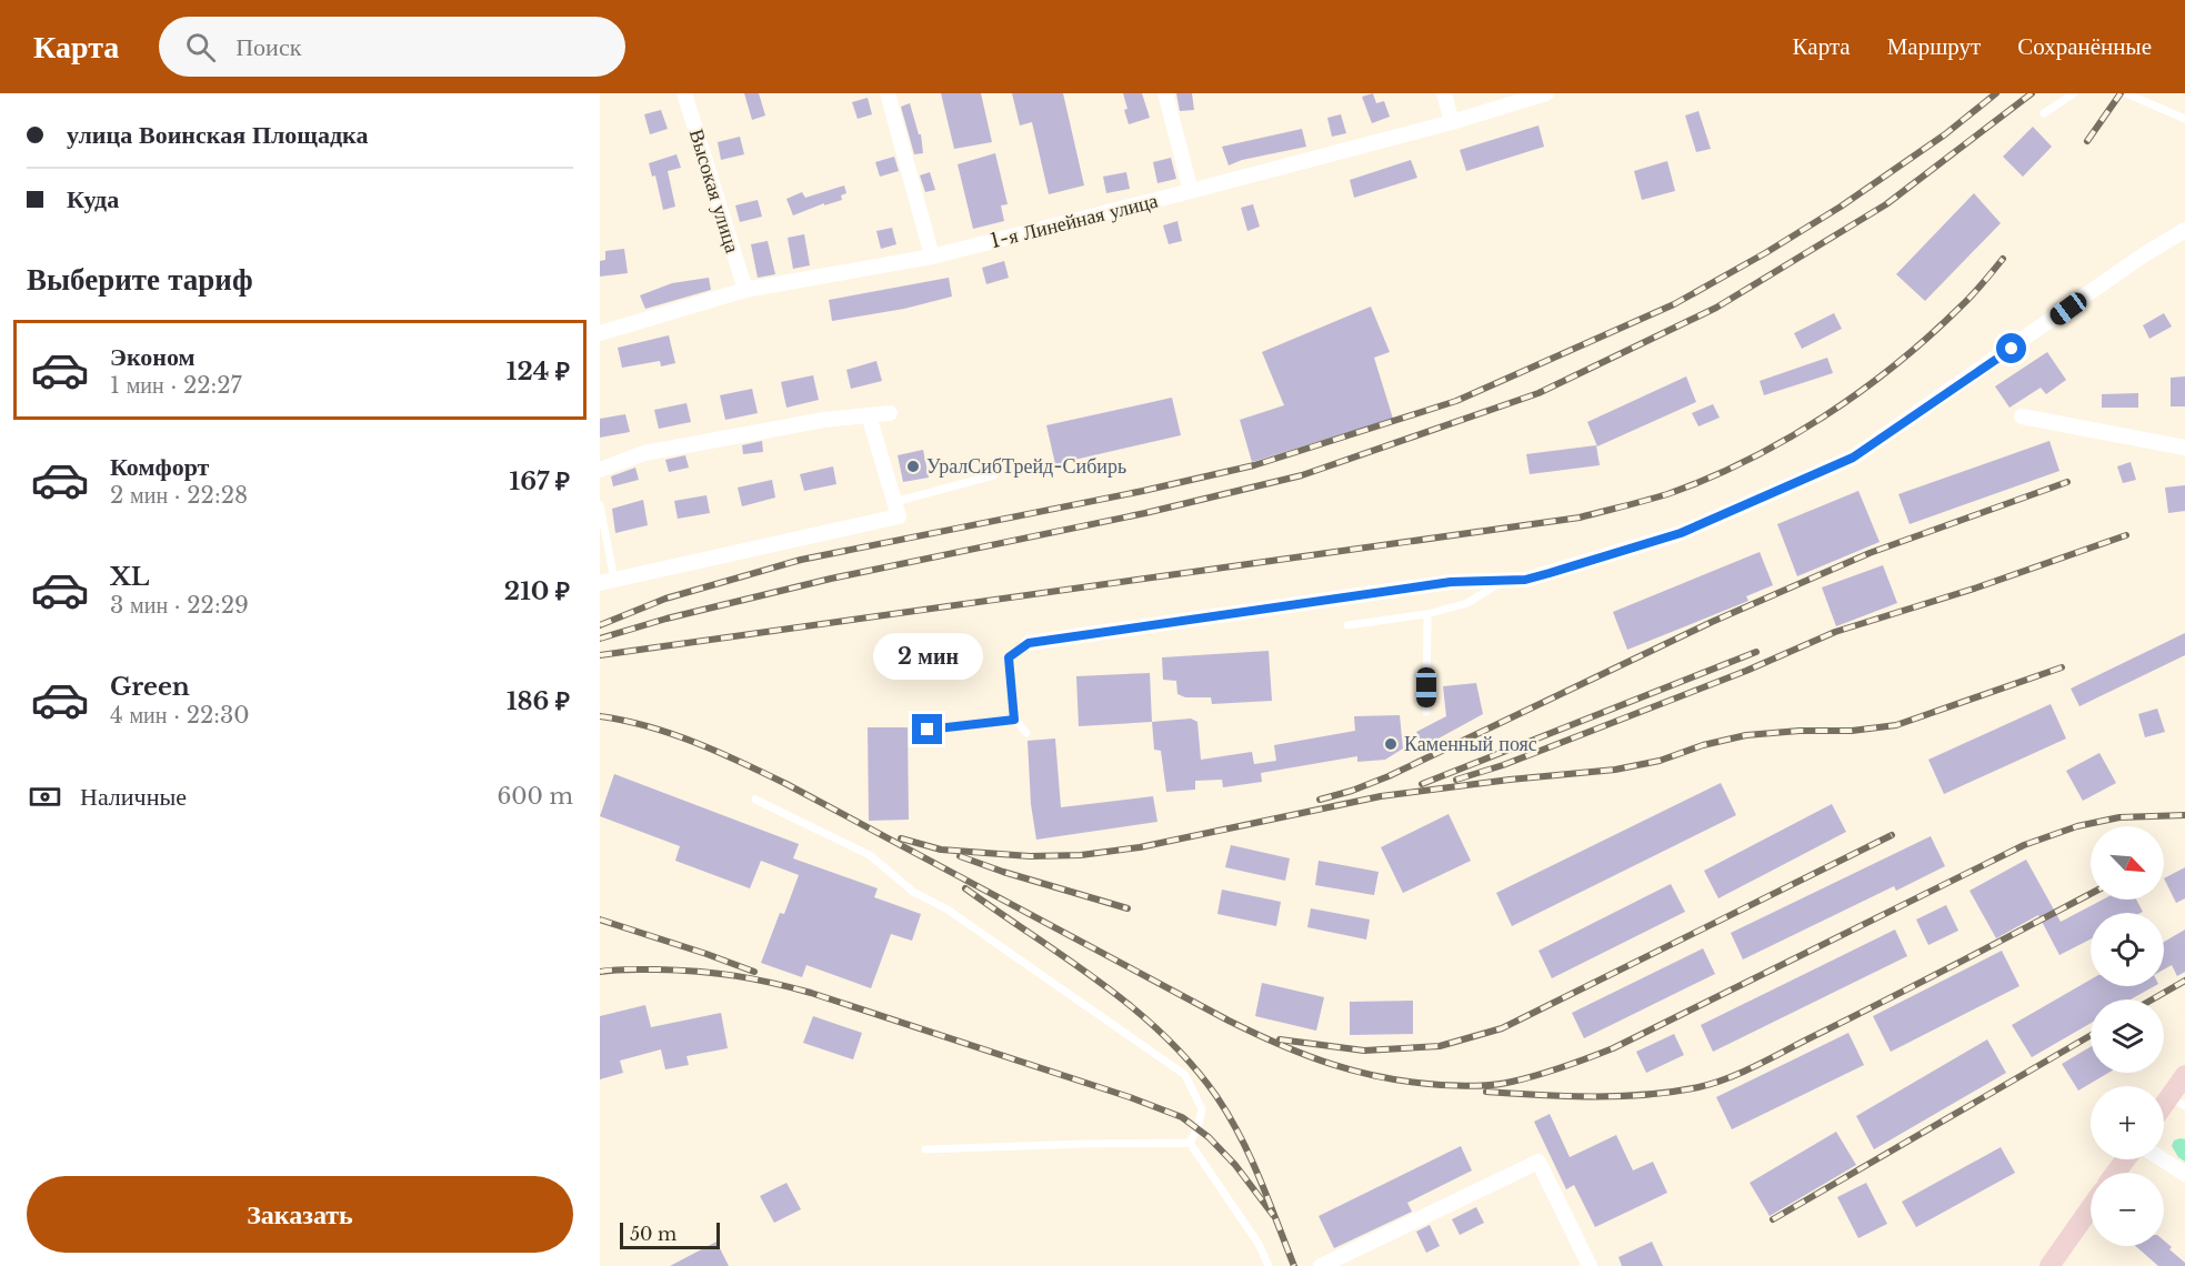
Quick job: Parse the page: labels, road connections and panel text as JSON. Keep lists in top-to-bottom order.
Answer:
{
  "streets": {
    "street": ["Высокая улица", "1-я Линейная улица"]
  },
  "crossings": [
    ["Высокая улица", "1-я Линейная улица"]
  ],
  "places": ["УралСибТрейд-Сибирь", "Каменный пояс"],
  "scale_bar": "50 m",
  "north": "bottom right",
  "page": {
    "header": "Карта",
    "search": "Поиск",
    "nav": ["Карта", "Маршрут", "Сохранённые"],
    "banner": ["улица Воинская Площадка", "Куда"],
    "heading": "Выберите тариф",
    "list": [
      {
        "name": "Эконом",
        "note": "1 мин · 22:27",
        "value": "124 ₽"
      },
      {
        "name": "Комфорт",
        "note": "2 мин · 22:28",
        "value": "167 ₽"
      },
      {
        "name": "XL",
        "note": "3 мин · 22:29",
        "value": "210 ₽"
      },
      {
        "name": "Green",
        "note": "4 мин · 22:30",
        "value": "186 ₽"
      }
    ],
    "bubble": "2 мин",
    "pay": ["Наличные", "600 m"],
    "map_buttons": ["+", "−"],
    "buttons": "Заказать",
    "scale": "50 m"
  }
}
